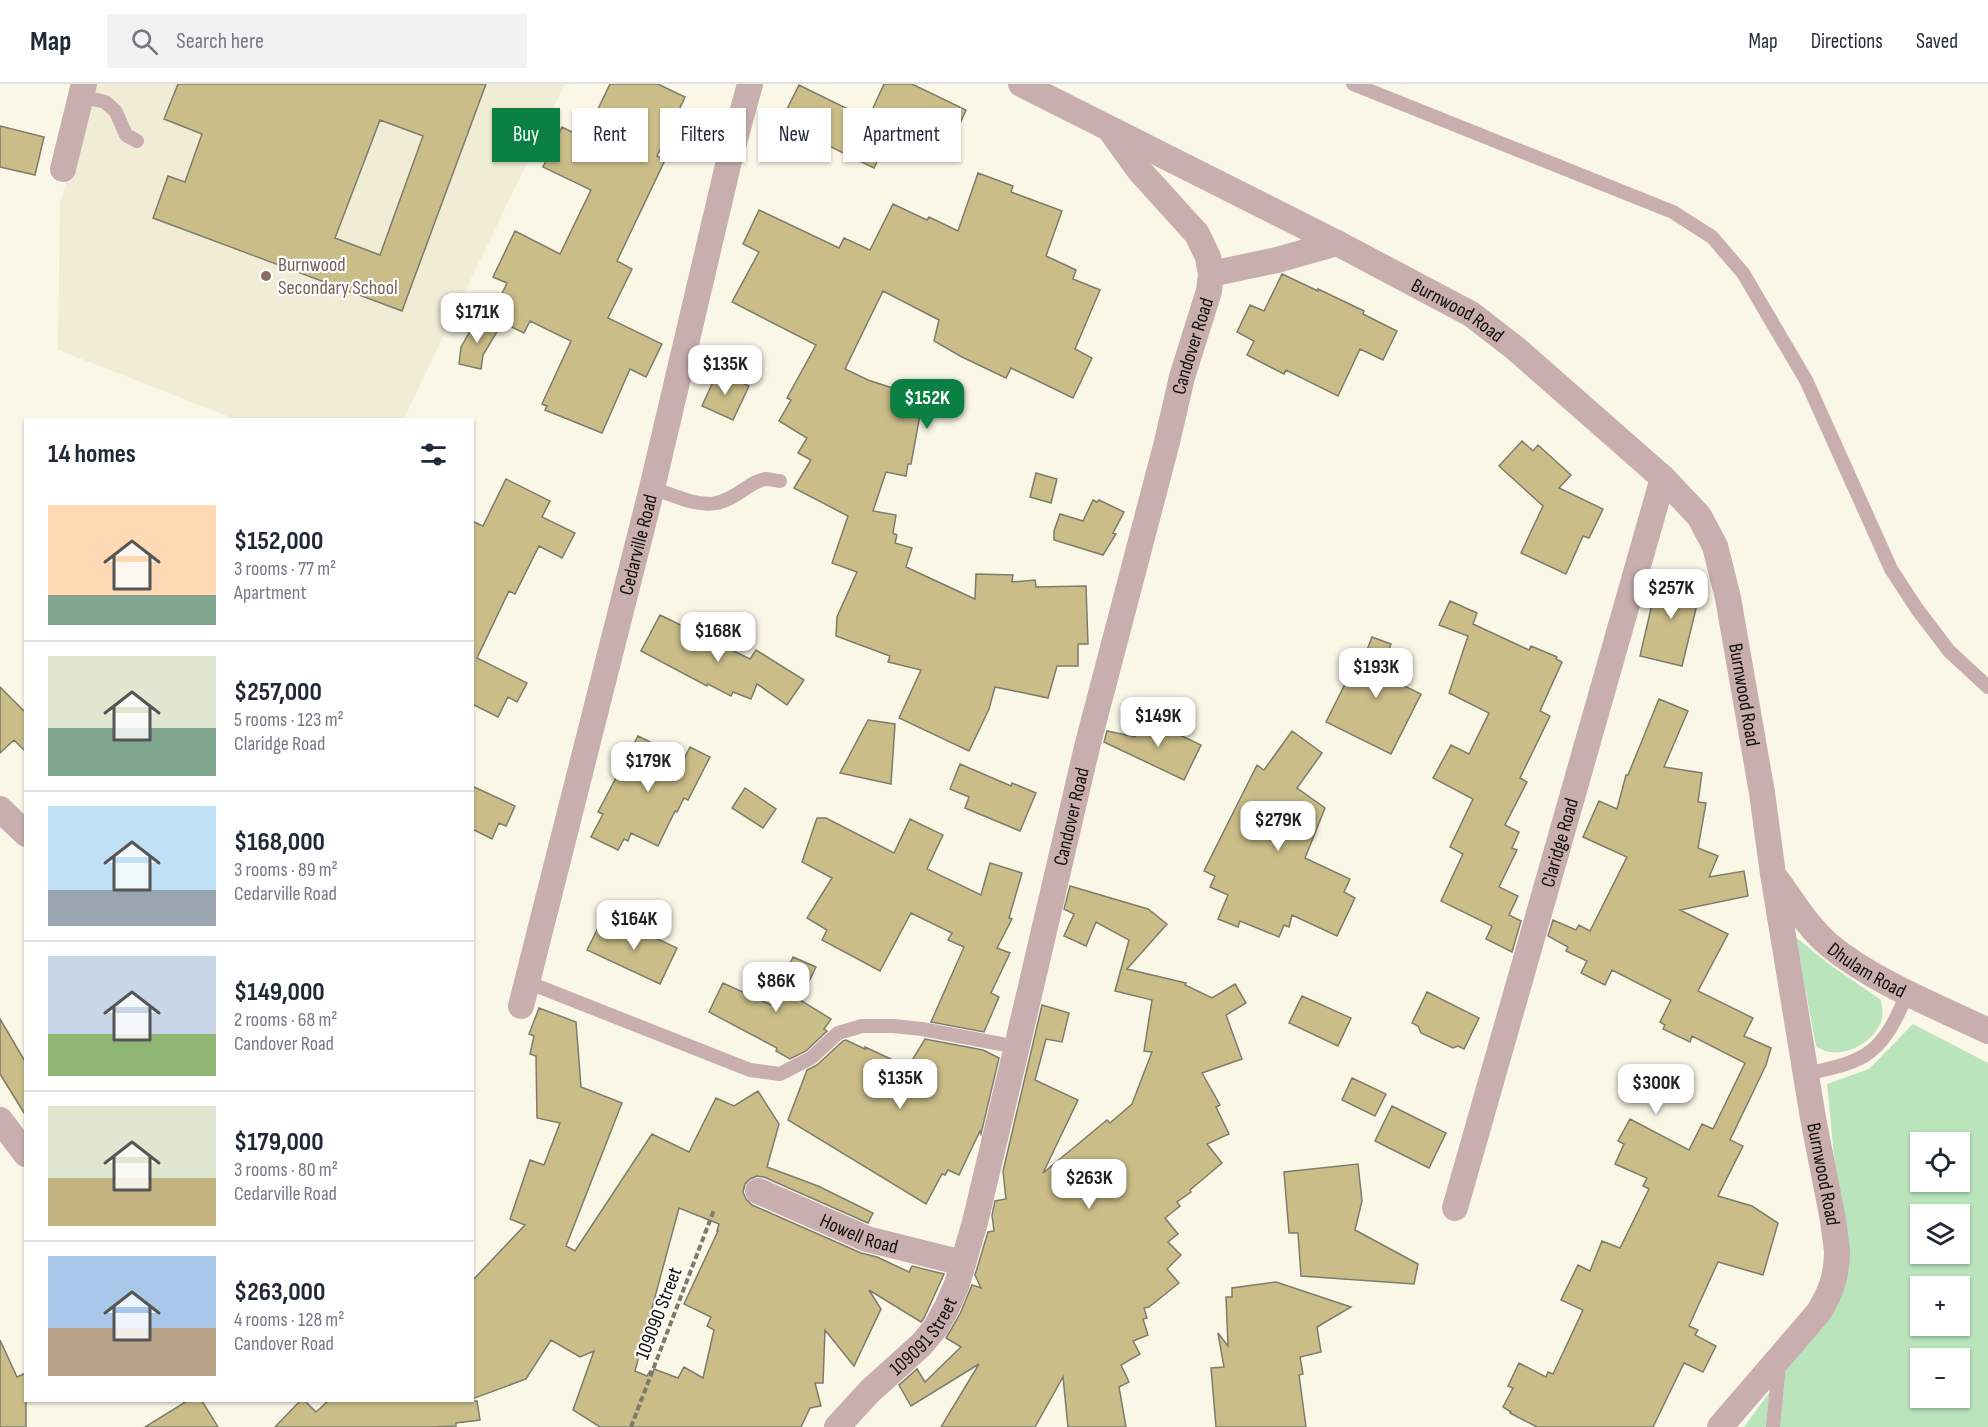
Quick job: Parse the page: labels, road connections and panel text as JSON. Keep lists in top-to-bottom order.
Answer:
{
  "streets": {
    "street": [
      "Burnwood Road",
      "Candover Road",
      "Cedarville Road",
      "Claridge Road",
      "Dhulam Road",
      "Howell Road",
      "109091 Street"
    ],
    "path": ["109090 Street"]
  },
  "crossings": [
    ["Burnwood Road", "Candover Road"],
    ["Burnwood Road", "Claridge Road"],
    ["Burnwood Road", "Dhulam Road"],
    ["Candover Road", "109091 Street"],
    ["Howell Road", "109091 Street"]
  ],
  "places": ["Burnwood Secondary School"],
  "page": {
    "header": "Map",
    "search": "Search here",
    "nav": ["Map", "Directions", "Saved"],
    "chip": [
      "Buy",
      "Rent",
      "Filters",
      "New",
      "Apartment"
    ],
    "price": [
      "$171K",
      "$135K",
      "$152K",
      "$257K",
      "$168K",
      "$193K",
      "$149K",
      "$179K",
      "$279K",
      "$164K",
      "$86K",
      "$135K",
      "$300K",
      "$263K"
    ],
    "heading": "14 homes",
    "list": [
      {
        "name": "$152,000",
        "note": "3 rooms · 77 m² · Apartment"
      },
      {
        "name": "$257,000",
        "note": "5 rooms · 123 m² · Claridge Road"
      },
      {
        "name": "$168,000",
        "note": "3 rooms · 89 m² · Cedarville Road"
      },
      {
        "name": "$149,000",
        "note": "2 rooms · 68 m² · Candover Road"
      },
      {
        "name": "$179,000",
        "note": "3 rooms · 80 m² · Cedarville Road"
      },
      {
        "name": "$263,000",
        "note": "4 rooms · 128 m² · Candover Road"
      }
    ],
    "map_buttons": ["+", "−"]
  }
}
